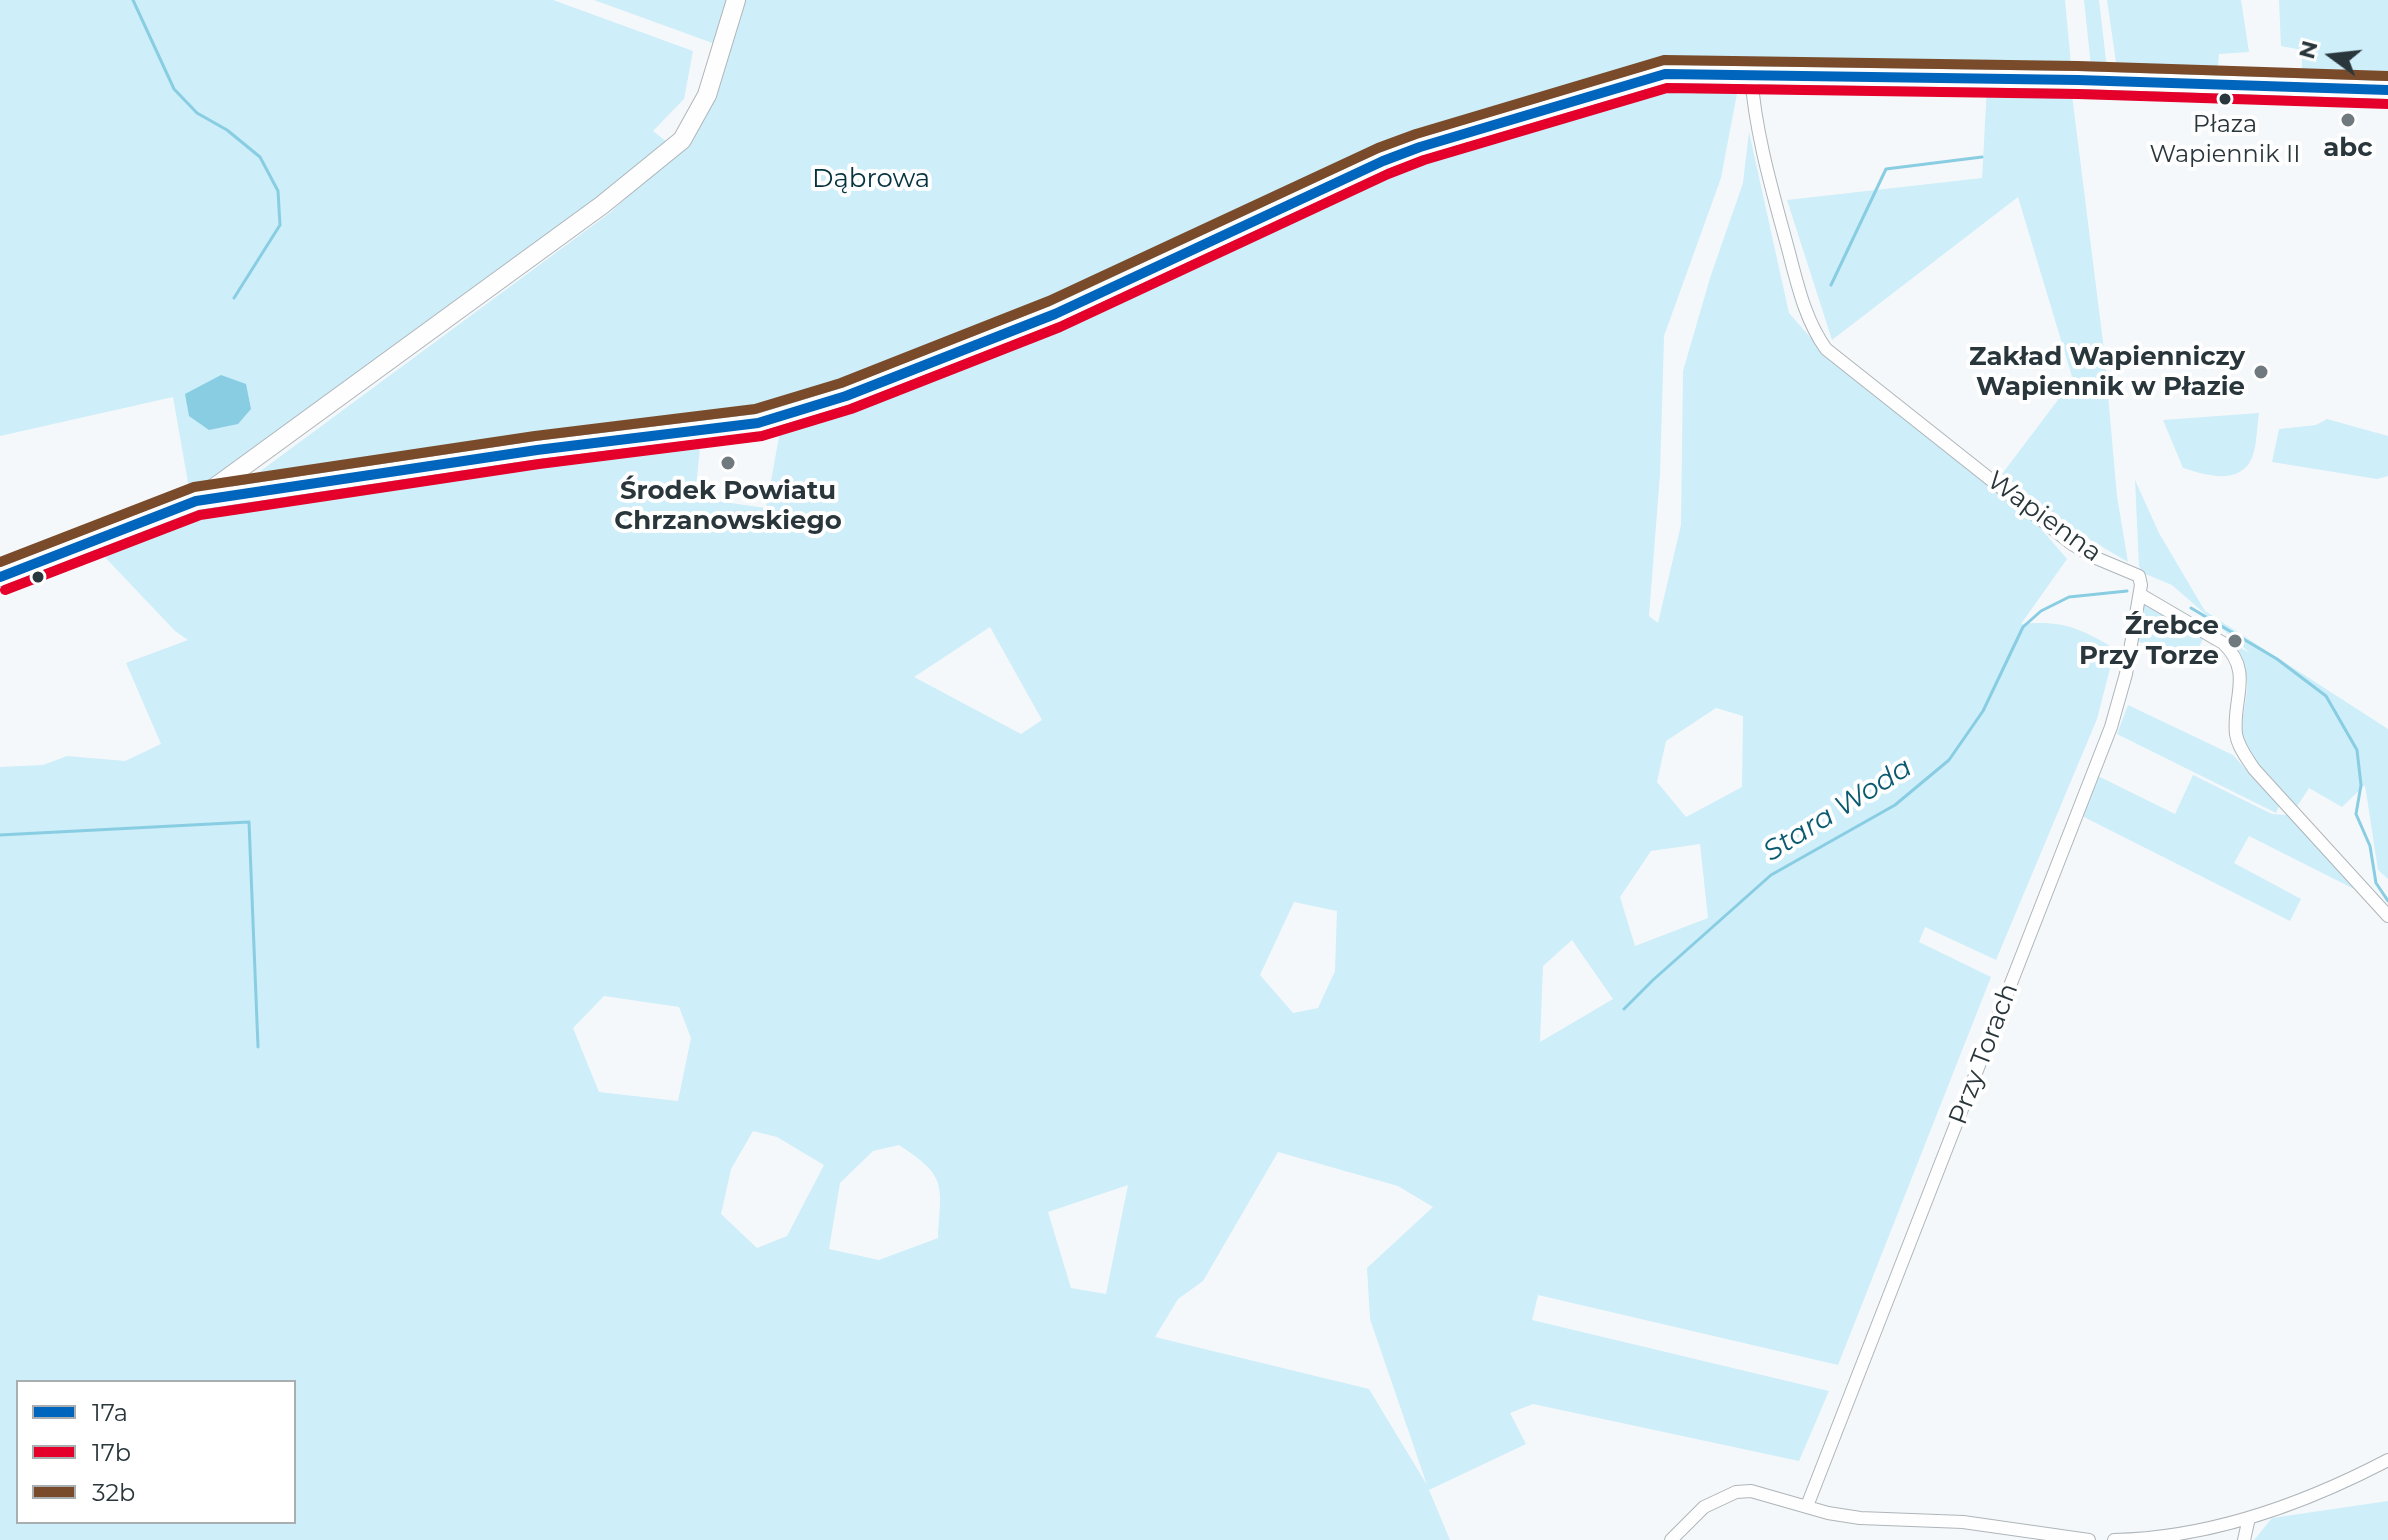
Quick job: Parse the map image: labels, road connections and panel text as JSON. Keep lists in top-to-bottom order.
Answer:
{
  "streets": {
    "street": ["Wapienna", "Przy Torach"]
  },
  "crossings": [
    ["Wapienna", "Przy Torach"]
  ],
  "water": ["Stara Woda"],
  "parks": ["Dąbrowa"],
  "places": [
    "Płaza Wapiennik II",
    "abc",
    "Zakład Wapienniczy Wapiennik w Płazie",
    "Środek Powiatu Chrzanowskiego",
    "Źrebce Przy Torze"
  ],
  "lines": ["transit line 32b", "transit line 17a", "transit line 17b"],
  "legend": ["17a", "17b", "32b"],
  "north": "left"
}
